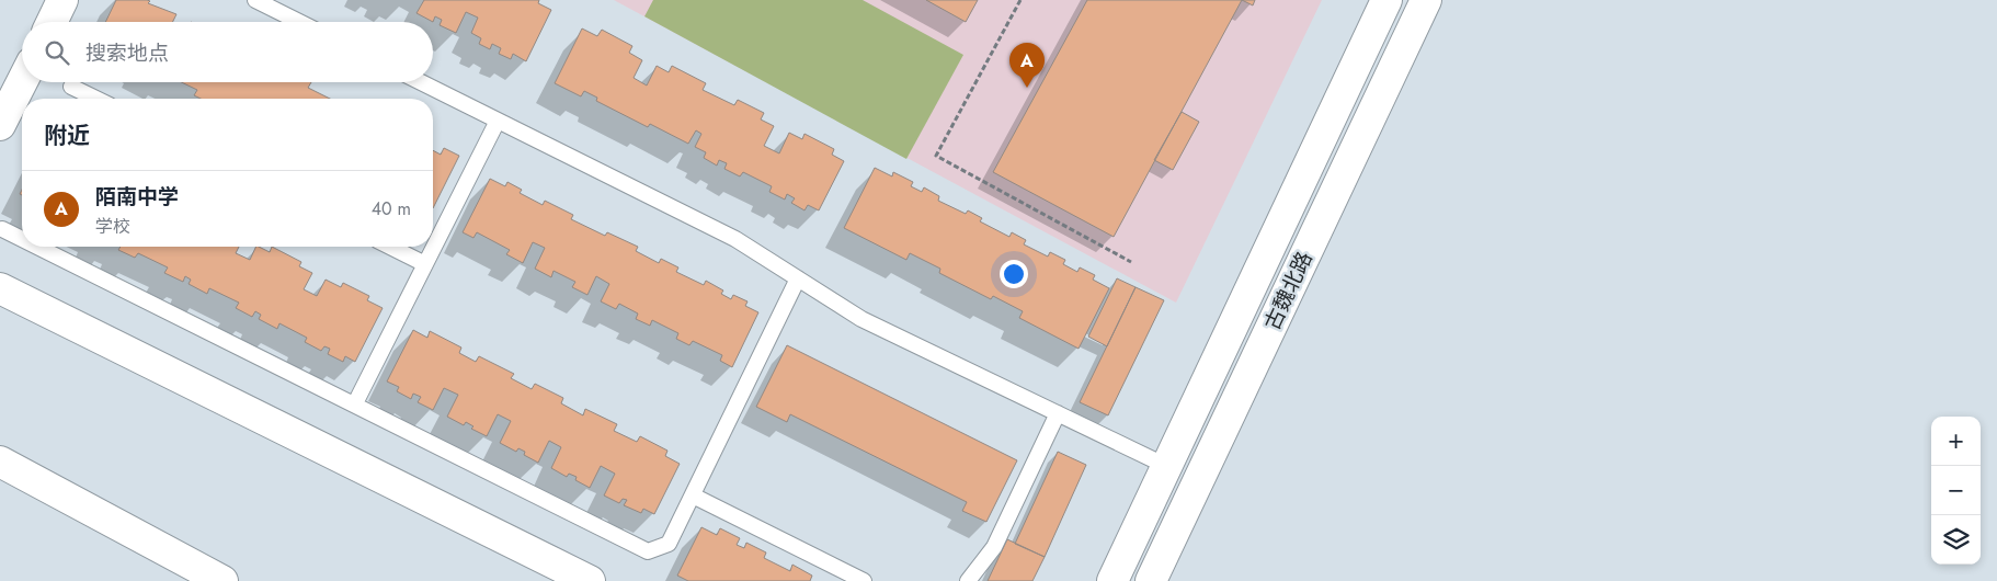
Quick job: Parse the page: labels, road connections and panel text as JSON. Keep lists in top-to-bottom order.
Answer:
{
  "streets": {
    "main road": ["古魏北路"]
  },
  "page": {
    "search": "搜索地点",
    "pins": "A",
    "heading": "附近",
    "list": [
      {
        "mark": "A",
        "name": "陌南中学",
        "note": "学校",
        "value": "40 m"
      }
    ],
    "map_buttons": ["+", "−"]
  }
}
